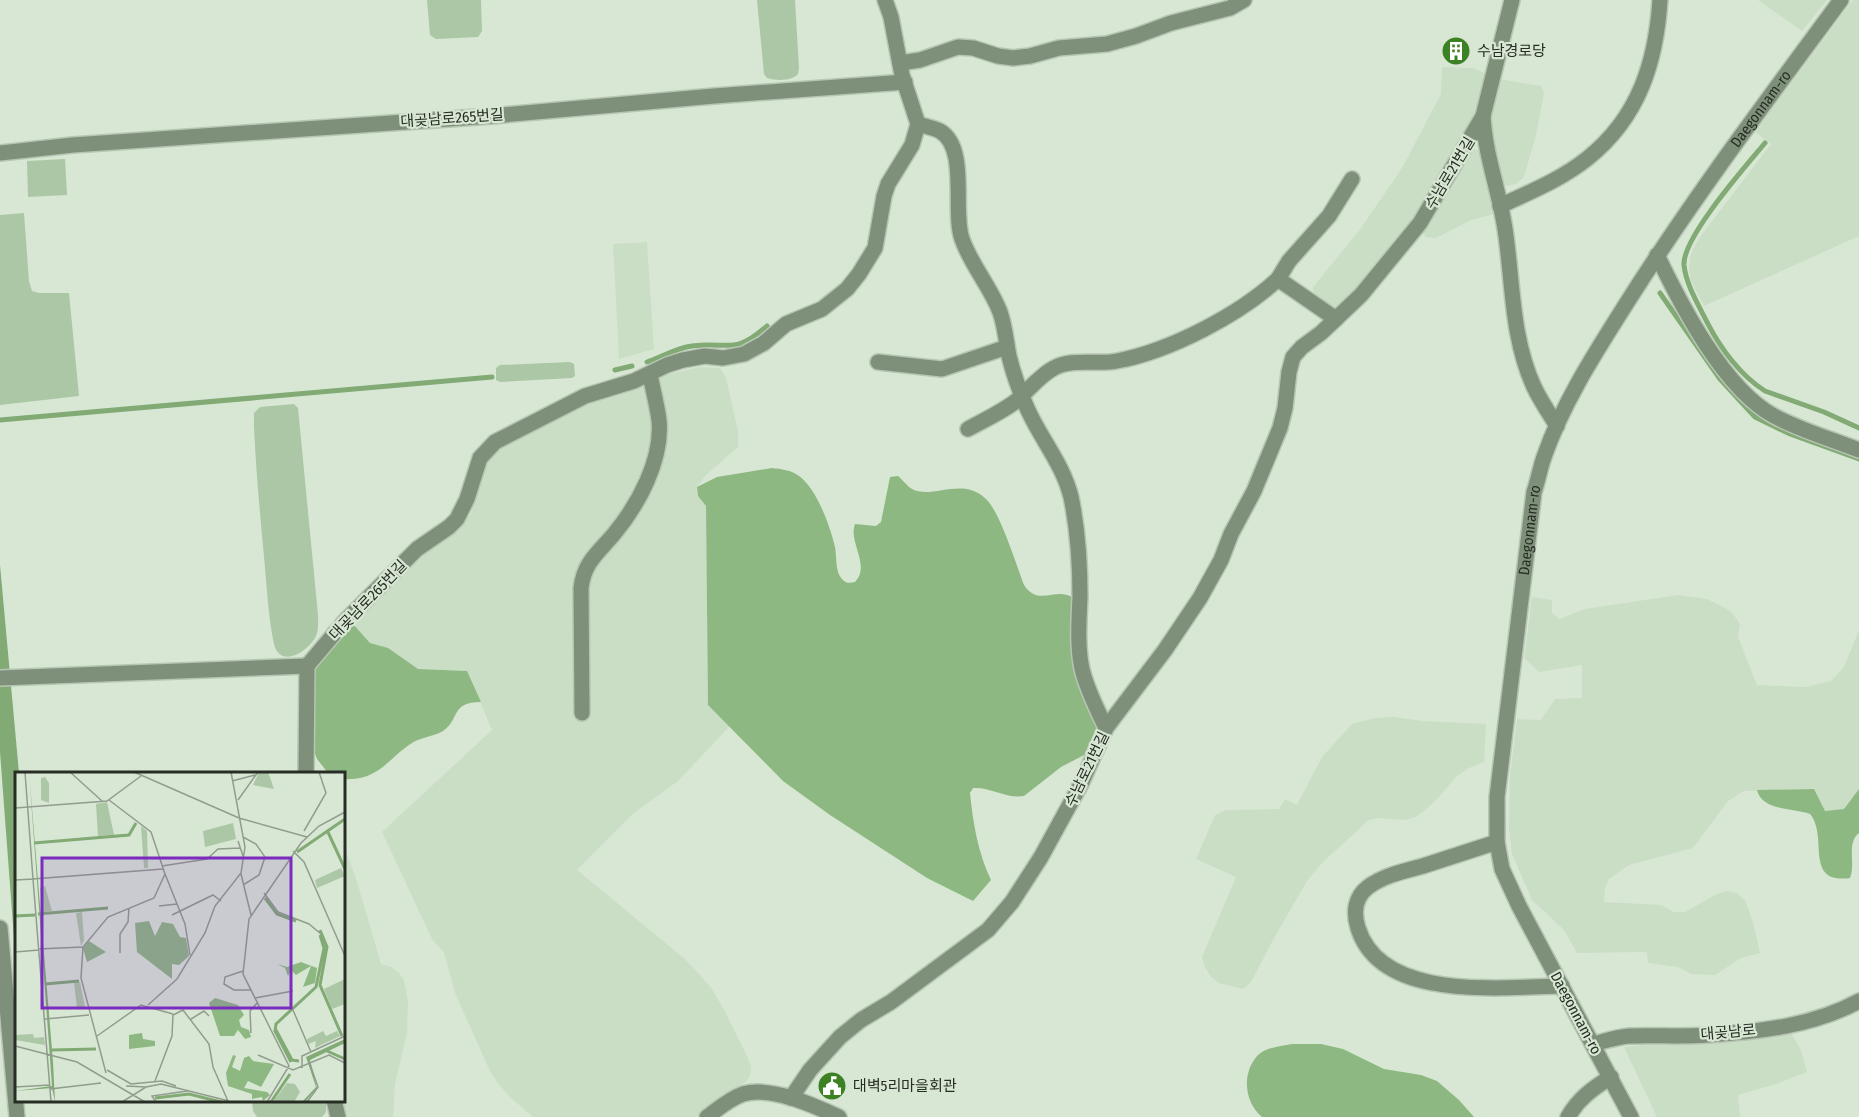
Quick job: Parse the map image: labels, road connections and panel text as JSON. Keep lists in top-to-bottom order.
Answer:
{
  "streets": {
    "street": [
      "Daegonnam-ro",
      "대곶남로265번길",
      "수남로21번길",
      "대곶남로"
    ]
  },
  "crossings": [
    ["Daegonnam-ro", "대곶남로"]
  ],
  "places": {
    "building": ["수남경로당"],
    "public building": ["대벽5리마을회관"]
  }
}
